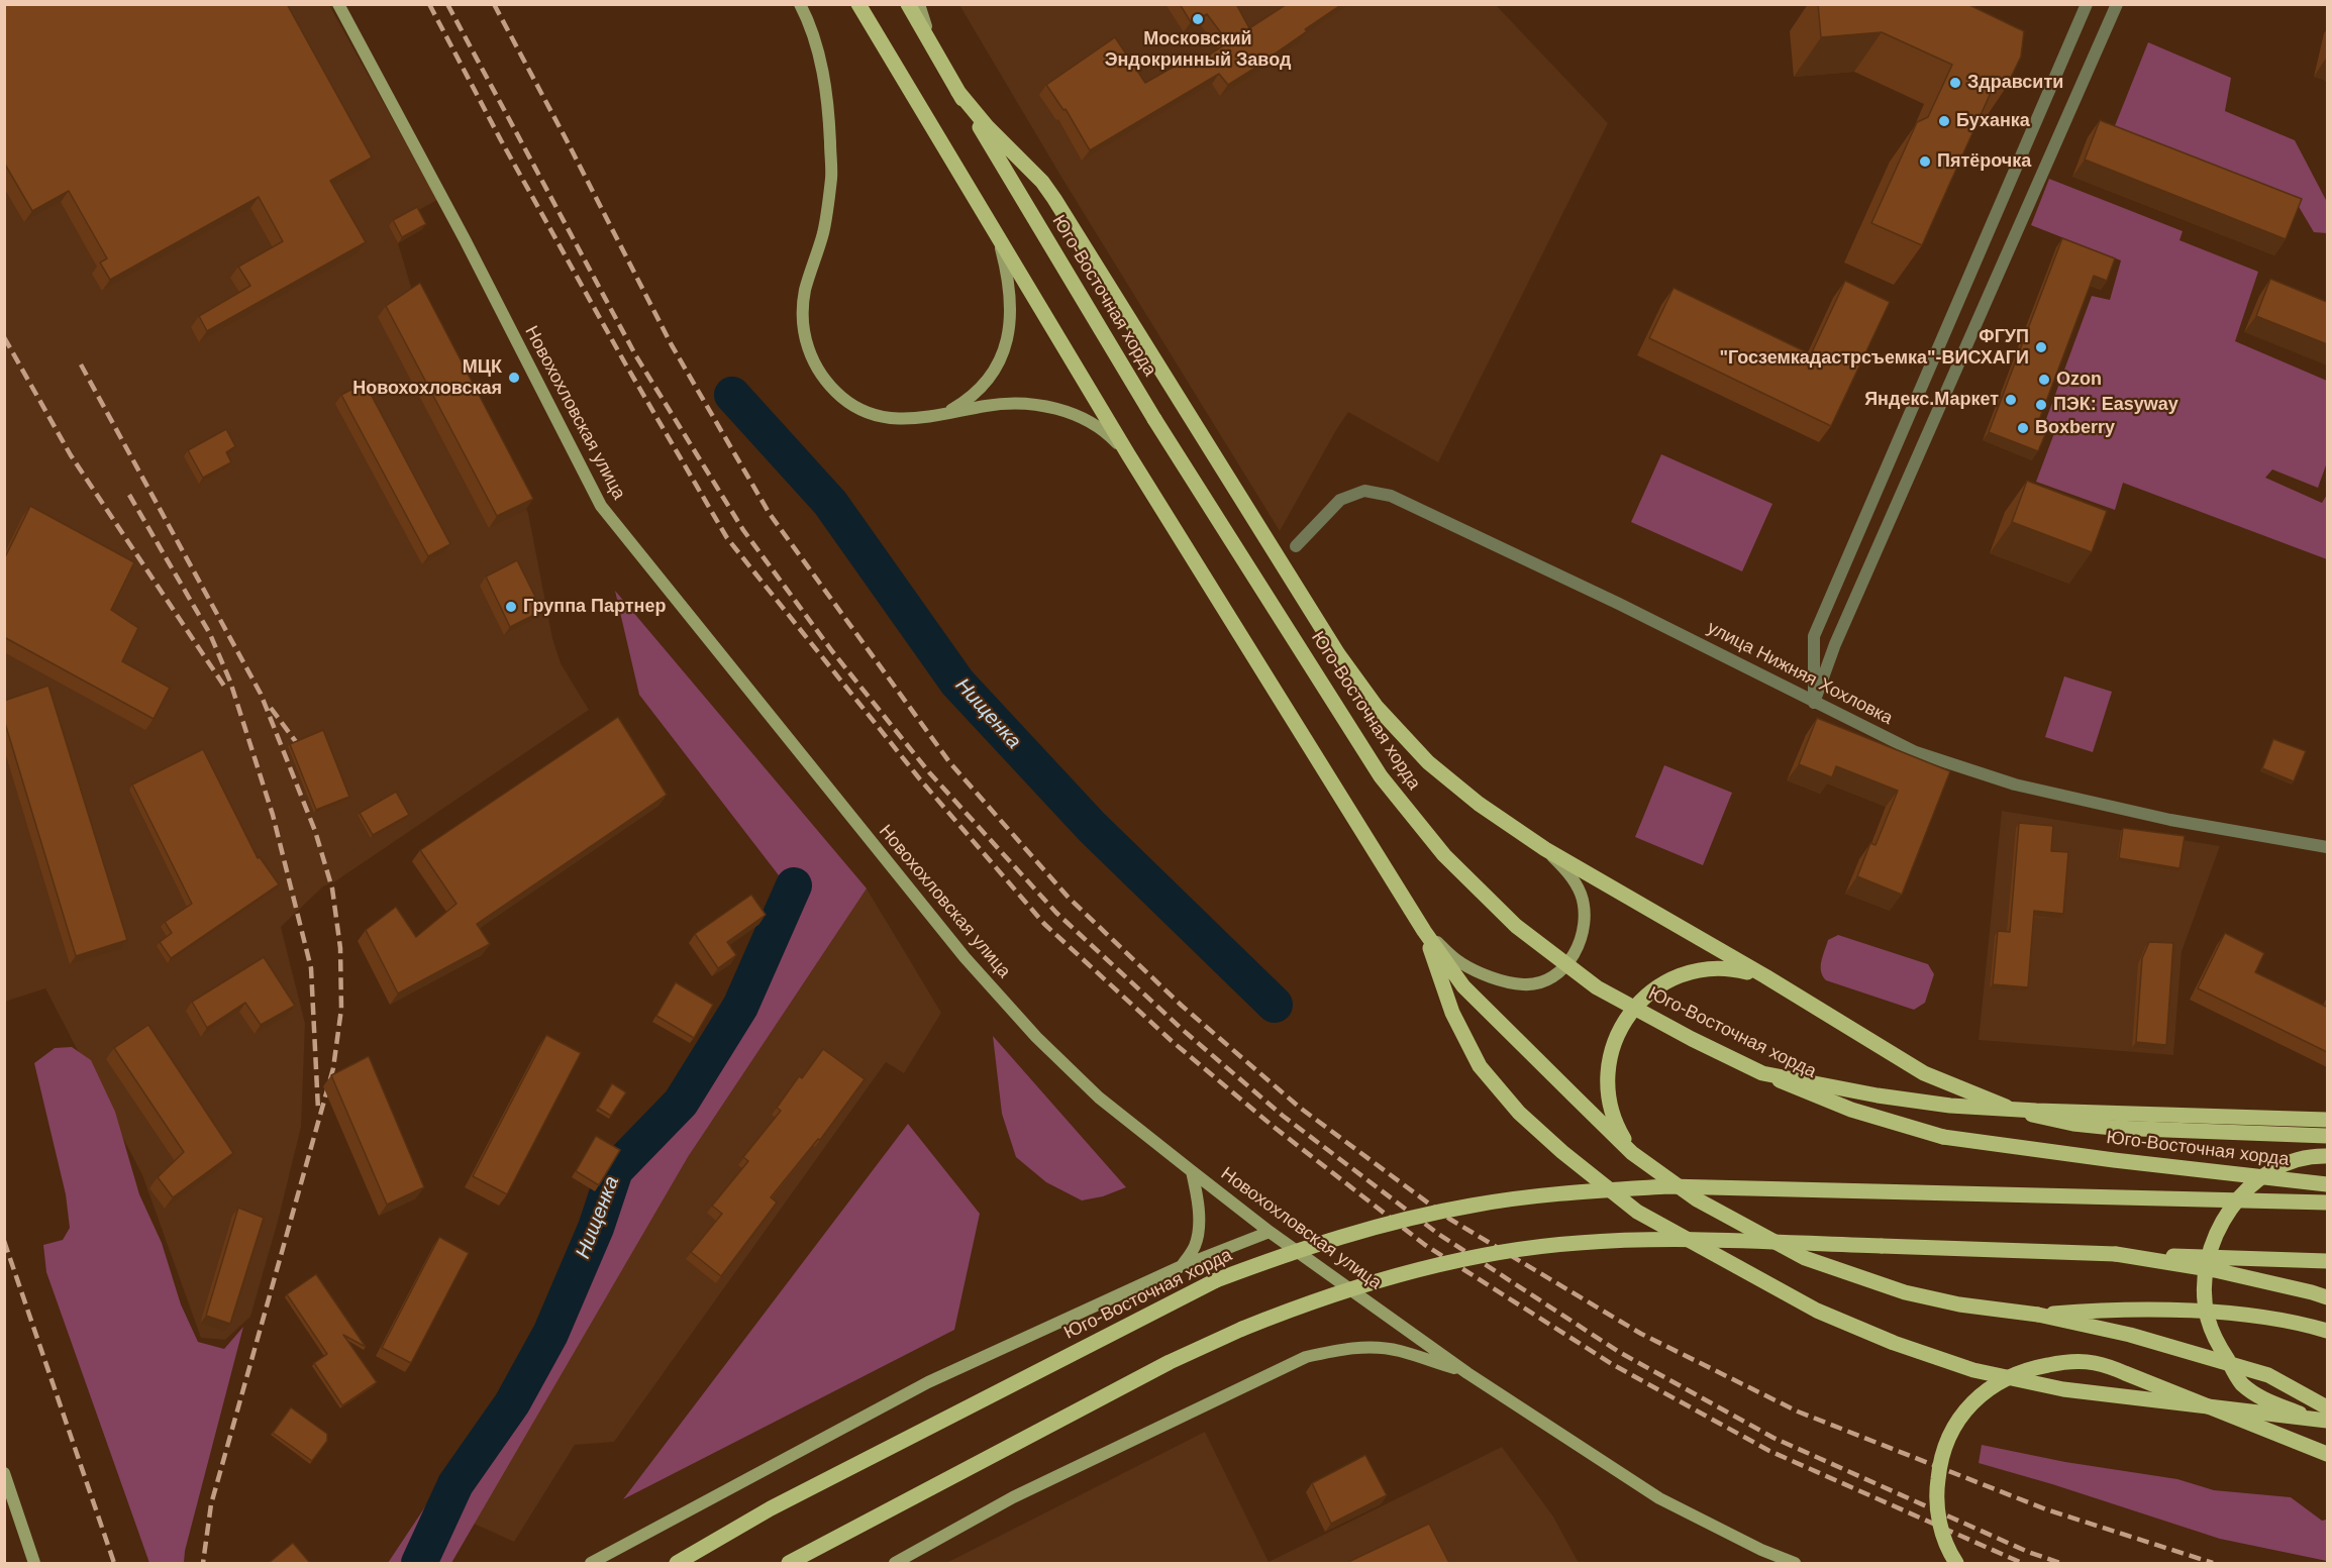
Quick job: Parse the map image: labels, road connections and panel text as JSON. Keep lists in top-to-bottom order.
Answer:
{
  "streets": {
    "main road": ["Юго-Восточная хорда"],
    "street": ["Новохохловская улица", "улица Нижняя Хохловка"]
  },
  "water": ["Нищенка"],
  "places": [
    "Московский Эндокринный Завод",
    "Здравсити",
    "Буханка",
    "Пятёрочка",
    "ФГУП \"Госземкадастрсъемка\"-ВИСХАГИ",
    "МЦК Новохохловская",
    "Ozon",
    "Яндекс.Маркет",
    "ПЭК: Easyway",
    "Boxberry",
    "Группа Партнер"
  ]
}
